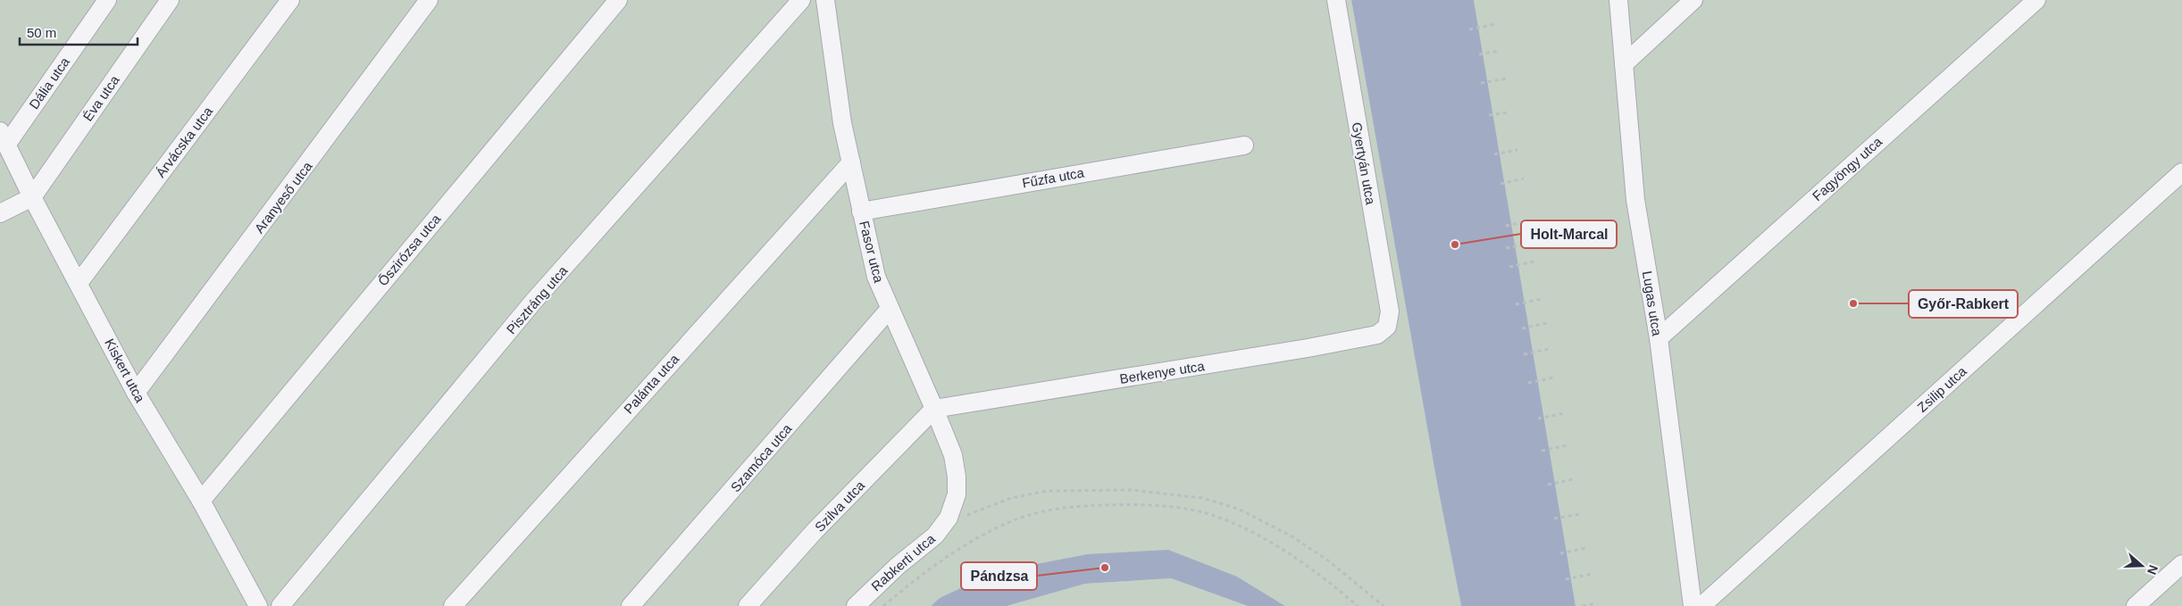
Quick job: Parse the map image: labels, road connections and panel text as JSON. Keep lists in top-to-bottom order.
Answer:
{
  "streets": {
    "street": [
      "Dália utca",
      "Éva utca",
      "Árvácska utca",
      "Gyertyán utca",
      "Fagyöngy utca",
      "Fűzfa utca",
      "Aranyeső utca",
      "Őszirózsa utca",
      "Fasor utca",
      "Pisztráng utca",
      "Lugas utca",
      "Kiskert utca",
      "Berkenye utca",
      "Palánta utca",
      "Zsilip utca",
      "Szamóca utca",
      "Szilva utca",
      "Rabkerti utca"
    ]
  },
  "crossings": [
    ["Dália utca", "Kiskert utca"],
    ["Éva utca", "Kiskert utca"],
    ["Árvácska utca", "Kiskert utca"],
    ["Gyertyán utca", "Berkenye utca"],
    ["Fagyöngy utca", "Lugas utca"],
    ["Fűzfa utca", "Fasor utca"],
    ["Aranyeső utca", "Kiskert utca"],
    ["Őszirózsa utca", "Kiskert utca"],
    ["Fasor utca", "Berkenye utca"],
    ["Fasor utca", "Palánta utca"],
    ["Fasor utca", "Szamóca utca"],
    ["Fasor utca", "Szilva utca"],
    ["Fasor utca", "Rabkerti utca"],
    ["Berkenye utca", "Szilva utca"]
  ],
  "places": ["Holt-Marcal", "Győr-Rabkert", "Pándzsa"],
  "scale_bar": "50 m",
  "north": "right"
}
